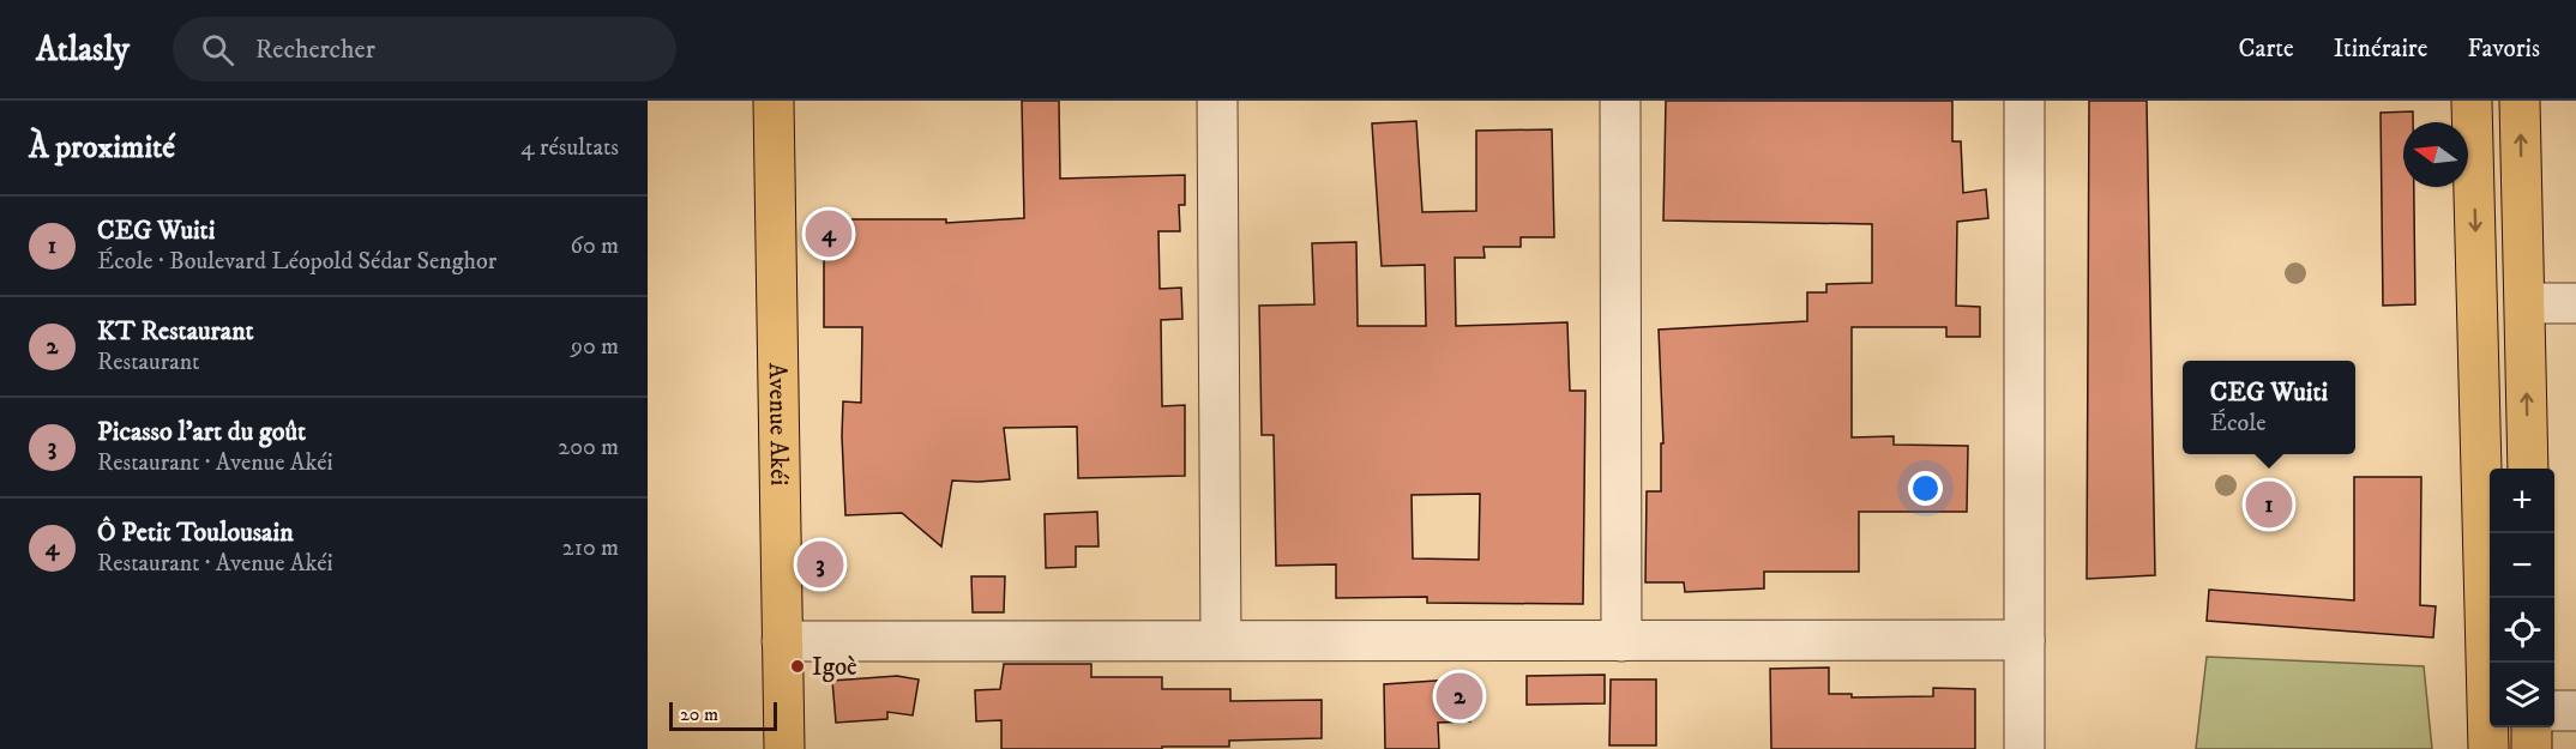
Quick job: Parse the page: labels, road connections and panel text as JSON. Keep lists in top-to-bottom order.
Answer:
{
  "streets": {
    "main road": ["Avenue Akéi"]
  },
  "places": ["Igoè"],
  "scale_bar": "20 m",
  "north": "left",
  "page": {
    "header": "Atlasly",
    "search": "Rechercher",
    "nav": ["Carte", "Itinéraire", "Favoris"],
    "heading": ["À proximité", "4 résultats"],
    "list": [
      {
        "mark": "1",
        "name": "CEG Wuiti",
        "note": "École · Boulevard Léopold Sédar Senghor",
        "value": "60 m"
      },
      {
        "mark": "2",
        "name": "KT Restaurant",
        "note": "Restaurant",
        "value": "90 m"
      },
      {
        "mark": "3",
        "name": "Picasso l'art du goût",
        "note": "Restaurant · Avenue Akéi",
        "value": "200 m"
      },
      {
        "mark": "4",
        "name": "Ô Petit Toulousain",
        "note": "Restaurant · Avenue Akéi",
        "value": "210 m"
      }
    ],
    "pins": [
      "4",
      "1",
      "3",
      "2"
    ],
    "popup": ["CEG Wuiti", "École"],
    "map_buttons": ["+", "−"],
    "scale": "20 m"
  }
}
